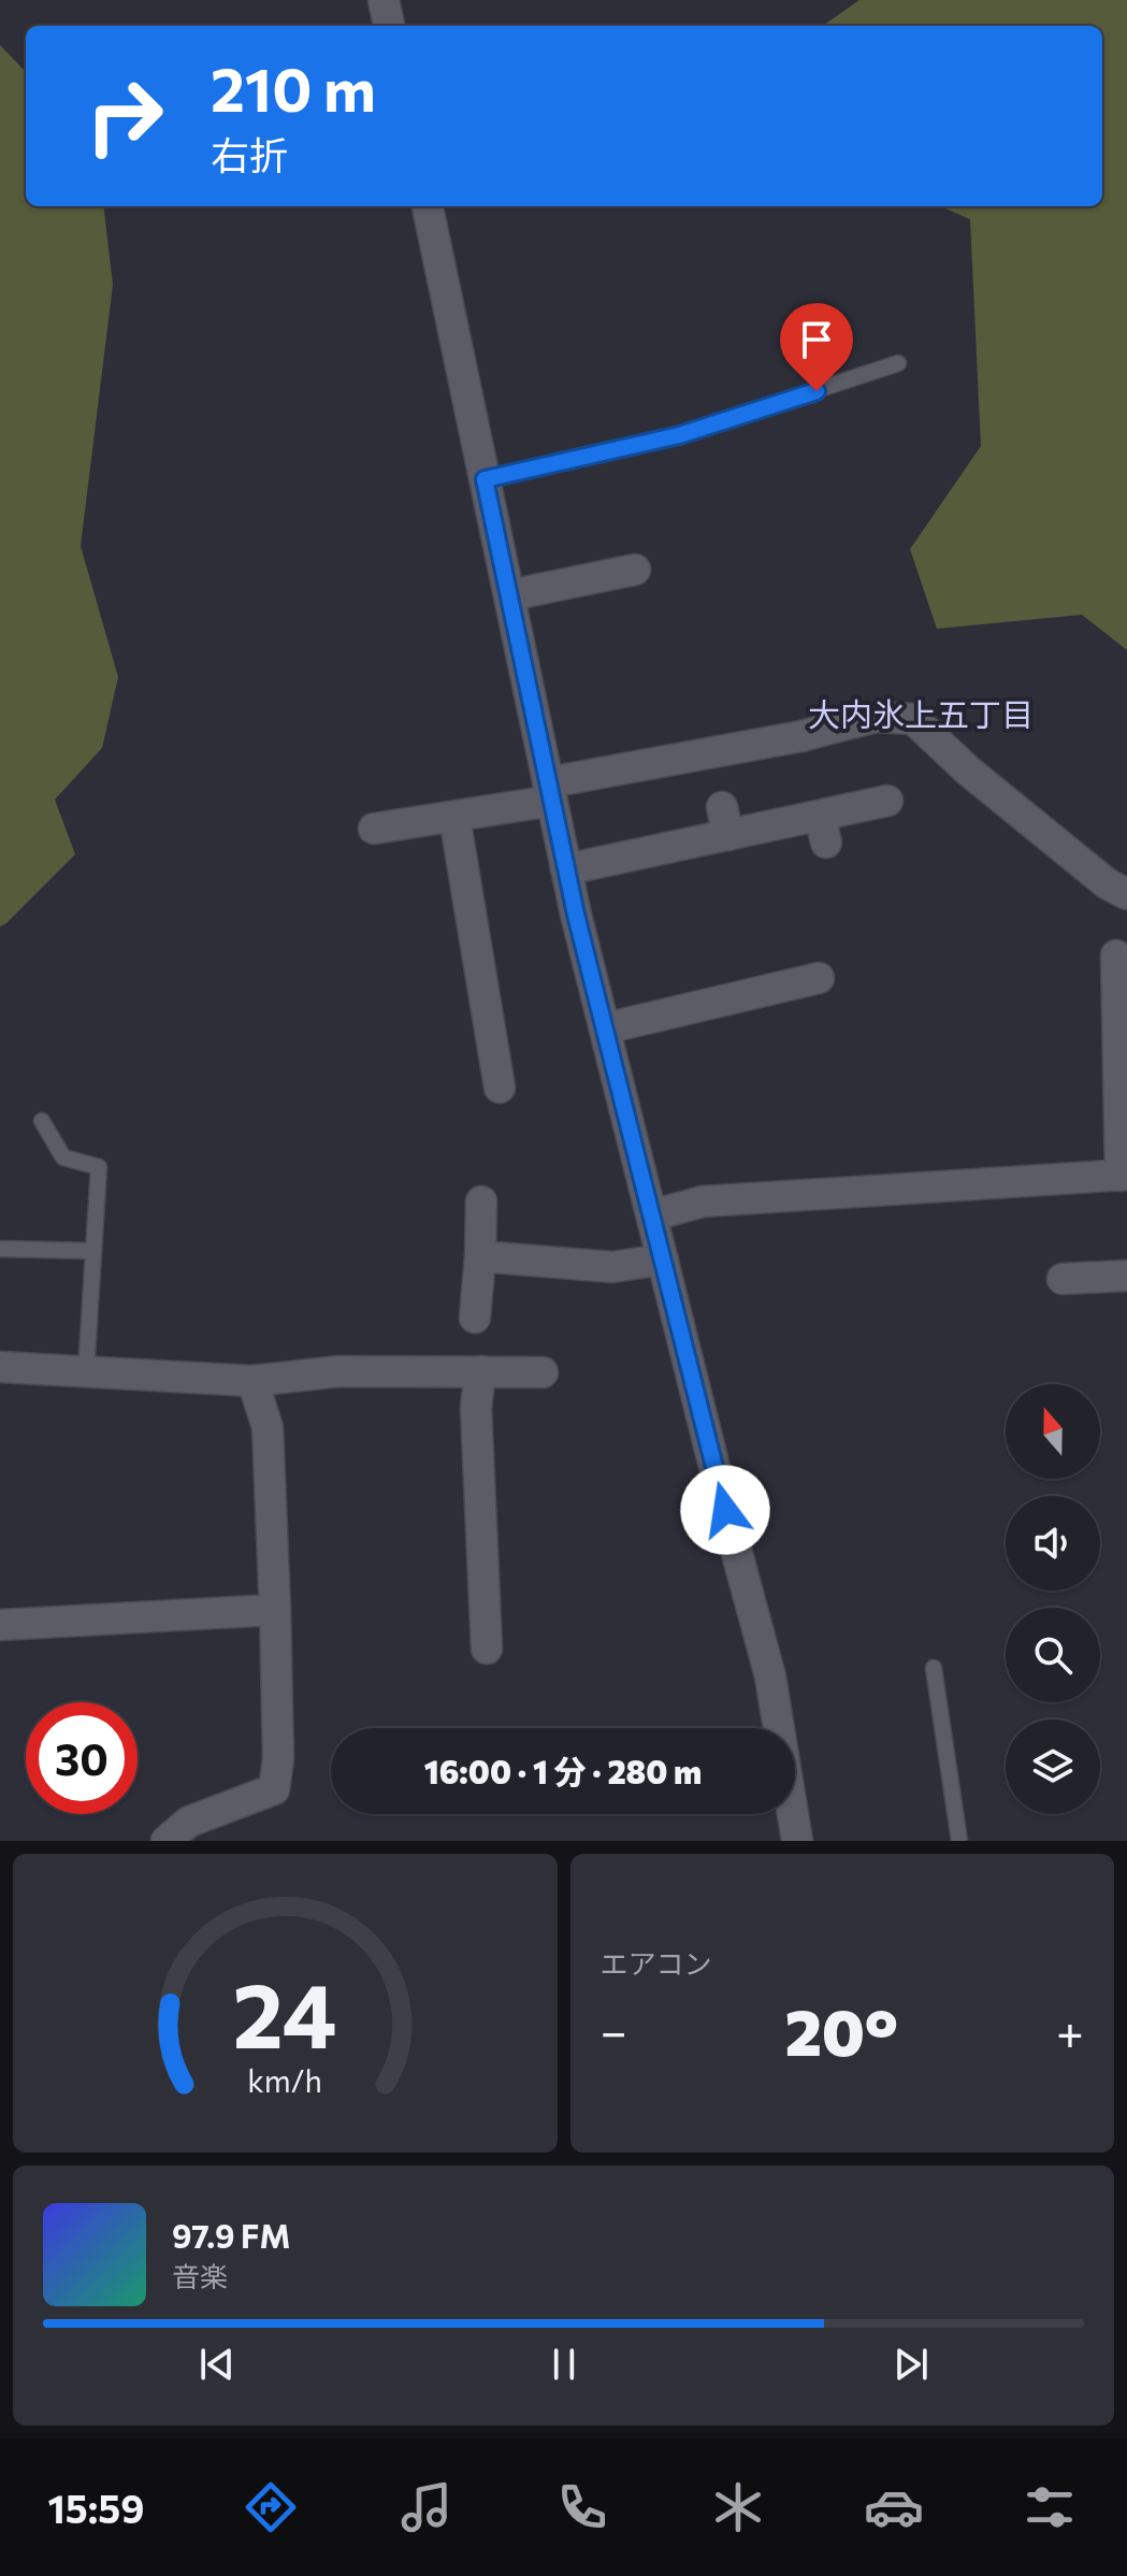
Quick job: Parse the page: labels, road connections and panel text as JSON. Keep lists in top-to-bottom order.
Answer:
{
  "districts": ["大内氷上五丁目"],
  "north": "top",
  "page": {
    "turn": ["210 m", "右折"],
    "limit": "30",
    "trip": "16:00 · 1 分 · 280 m",
    "tile": "エアコン",
    "heat": ["−", "20°", "+"],
    "song": ["97.9 FM", "音楽"],
    "tabs": "15:59",
    "gauge": ["24", "km/h"]
  }
}
